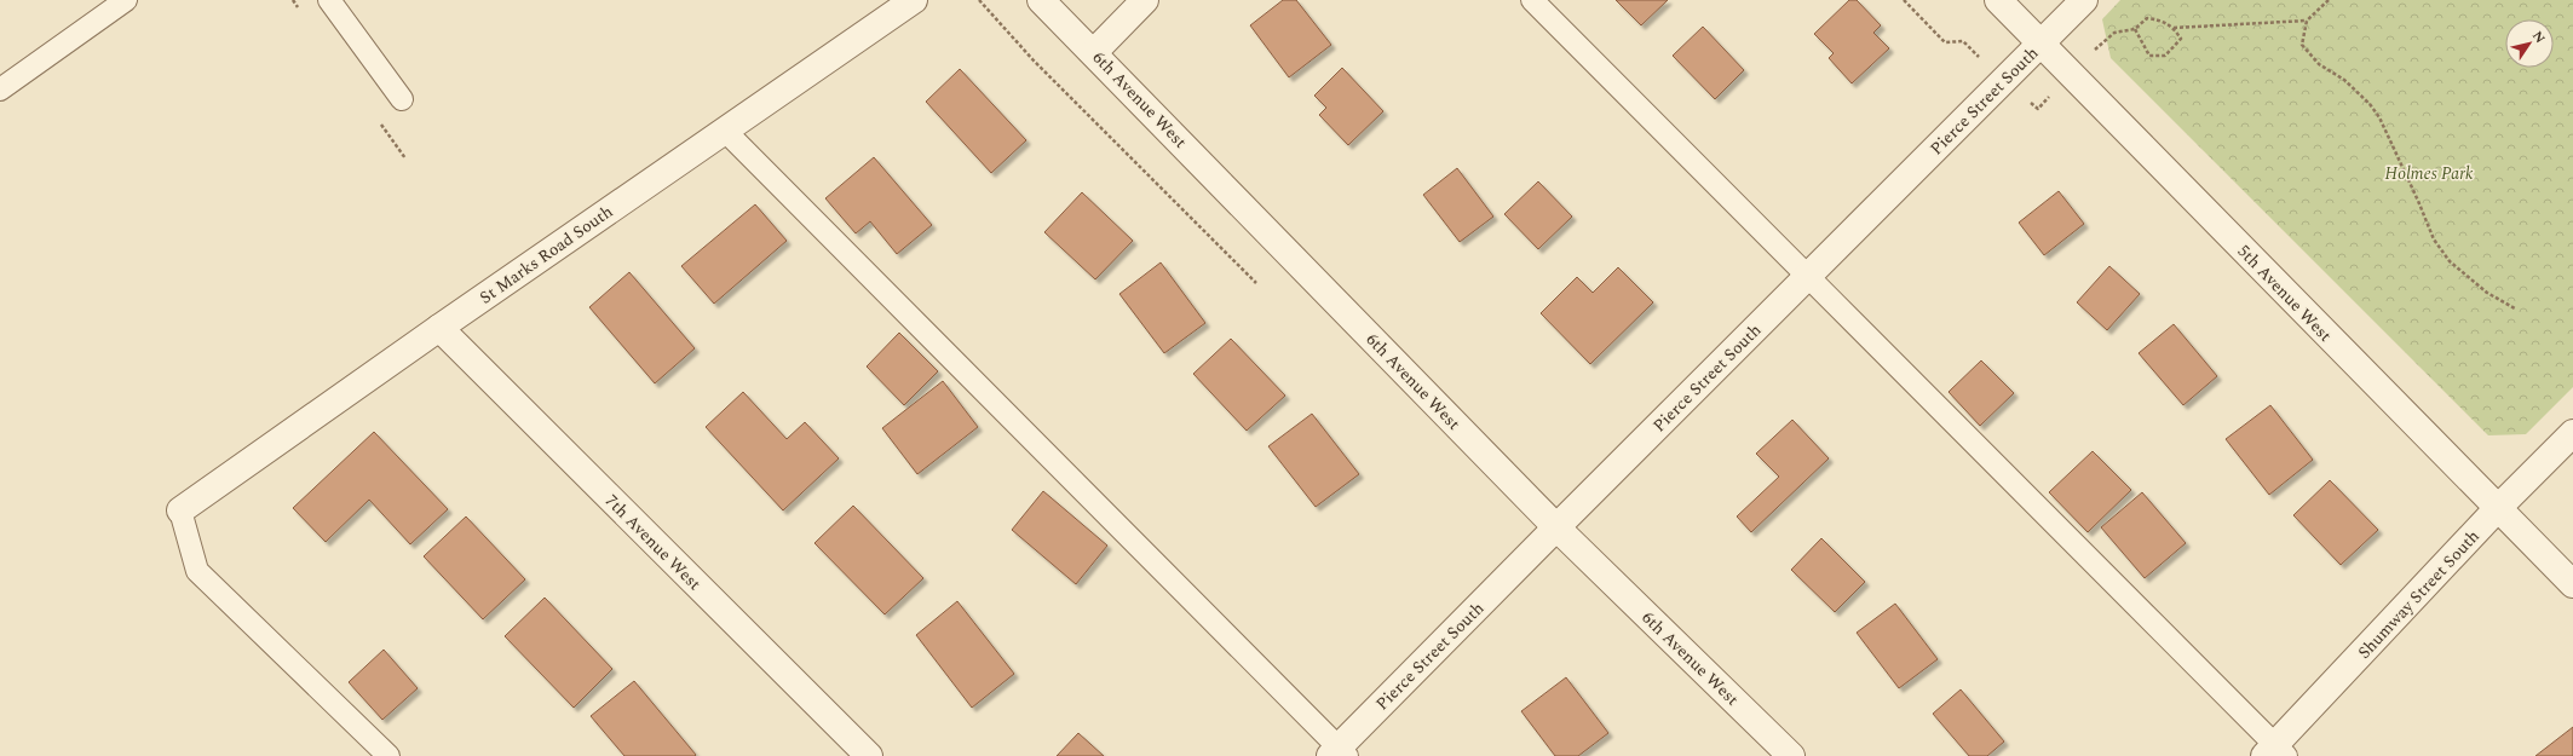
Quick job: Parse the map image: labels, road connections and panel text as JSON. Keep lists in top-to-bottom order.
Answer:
{
  "streets": {
    "street": [
      "6th Avenue West",
      "Pierce Street South",
      "St Marks Road South",
      "5th Avenue West",
      "7th Avenue West",
      "Shumway Street South"
    ]
  },
  "crossings": [
    ["6th Avenue West", "Pierce Street South"],
    ["Pierce Street South", "5th Avenue West"],
    ["St Marks Road South", "7th Avenue West"],
    ["5th Avenue West", "Shumway Street South"]
  ],
  "parks": ["Holmes Park"],
  "north": "top right"
}
